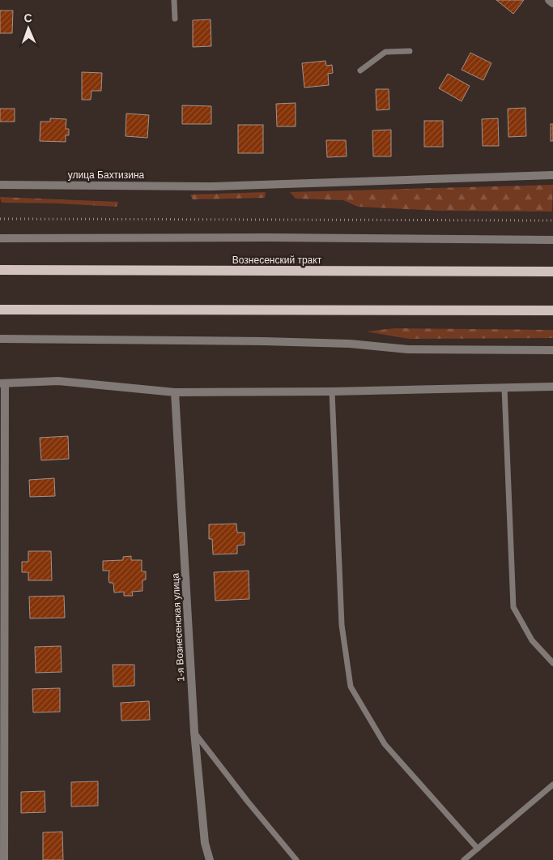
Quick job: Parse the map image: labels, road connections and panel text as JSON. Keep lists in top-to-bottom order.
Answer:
{
  "streets": {
    "main road": ["Вознесенский тракт"],
    "street": ["улица Бахтизина", "1-я Вознесенская улица"]
  },
  "north": "top"
}
